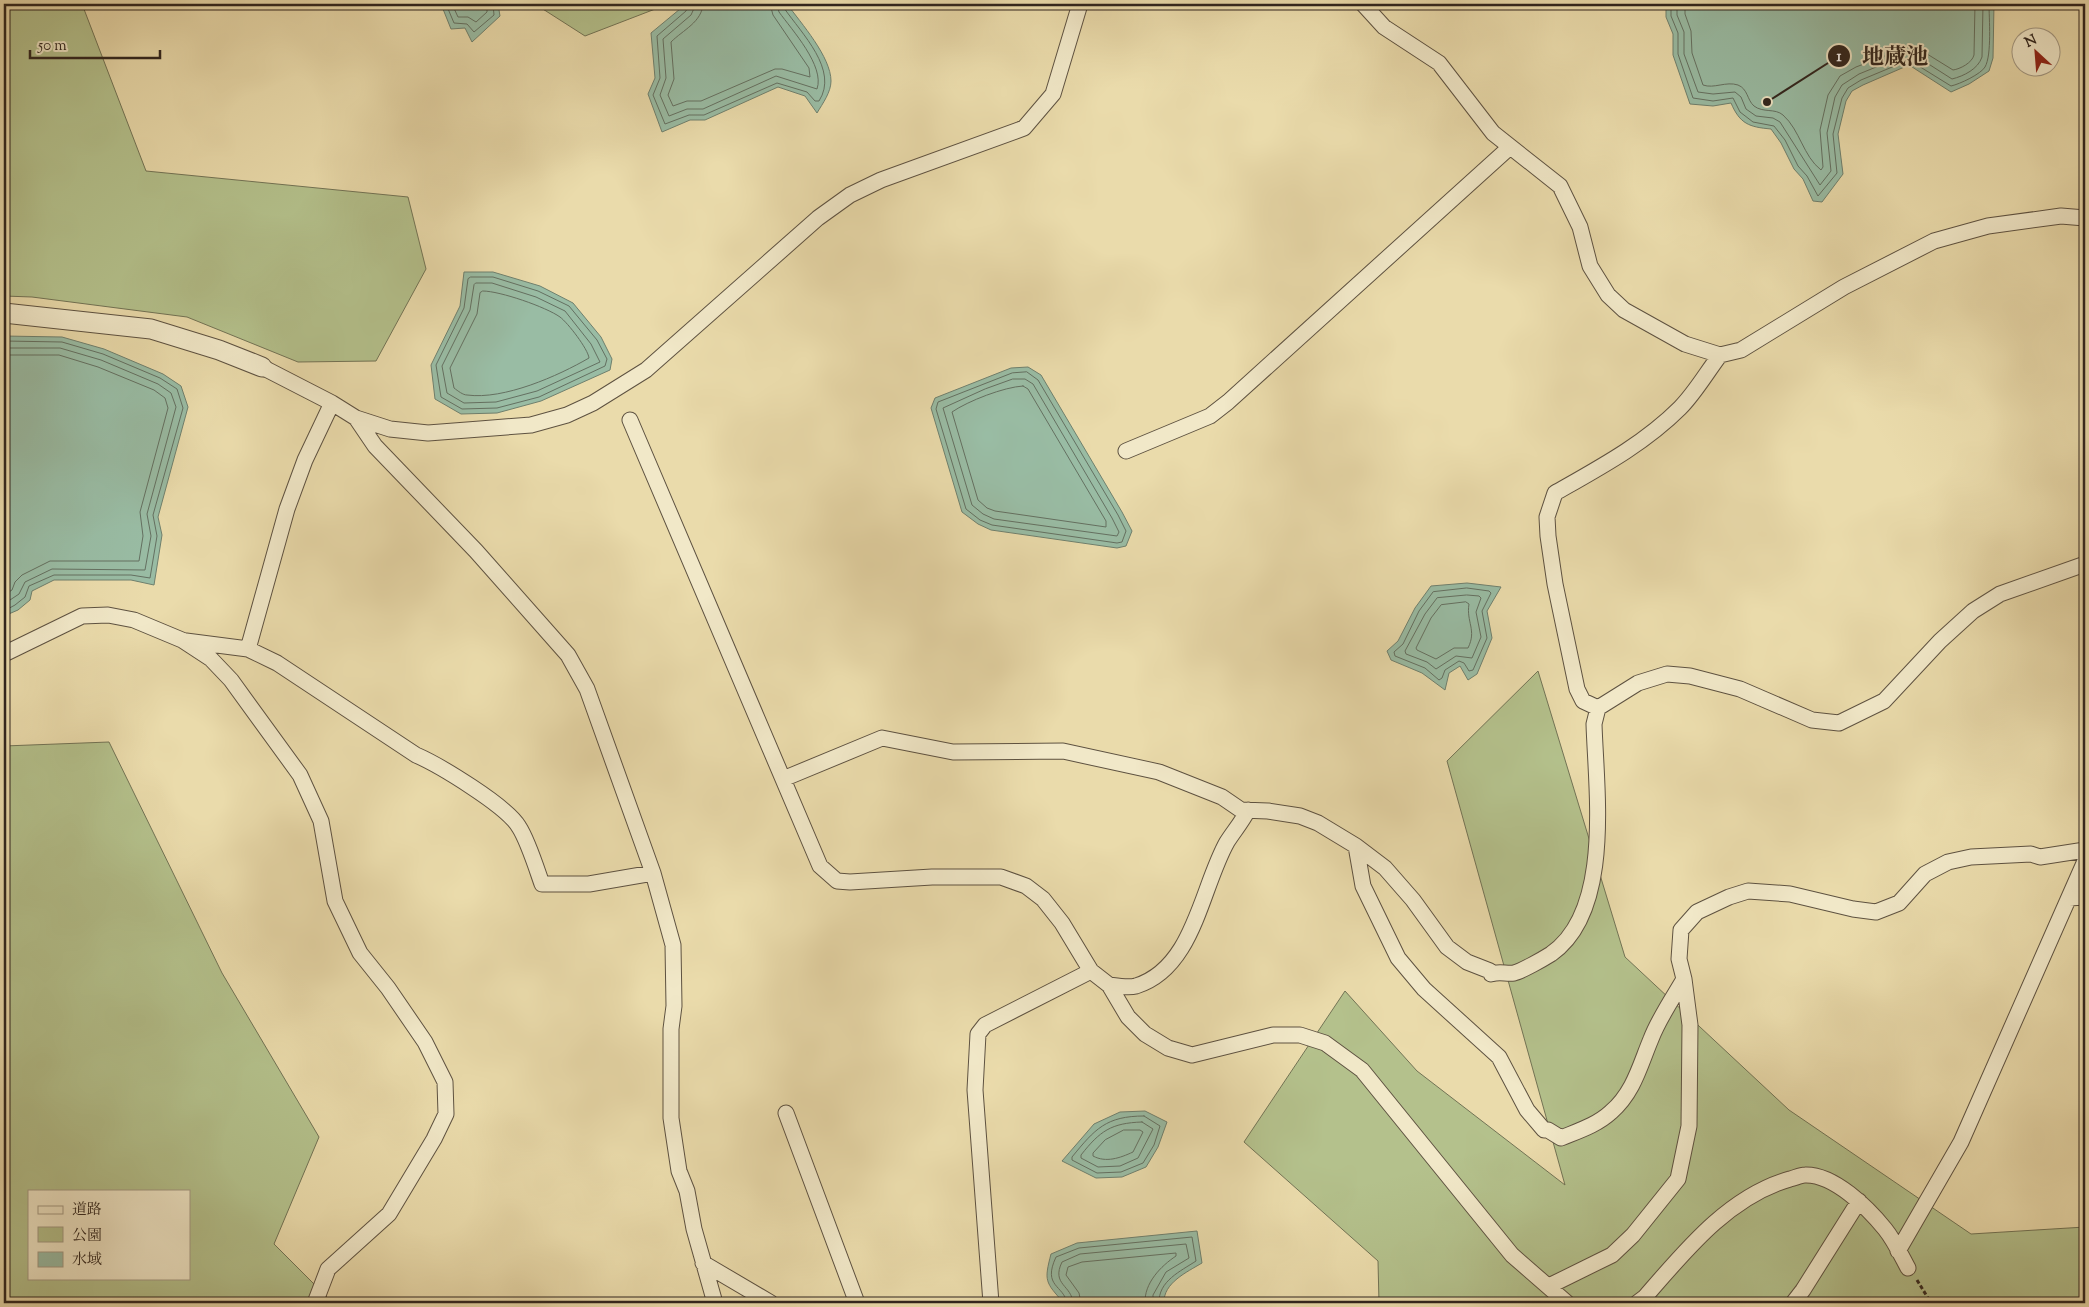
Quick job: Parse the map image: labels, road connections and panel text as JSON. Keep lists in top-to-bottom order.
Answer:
{
  "places": ["地蔵池"],
  "legend": ["道路", "公園", "水域"],
  "scale_bar": "50 m",
  "north": "top left"
}
